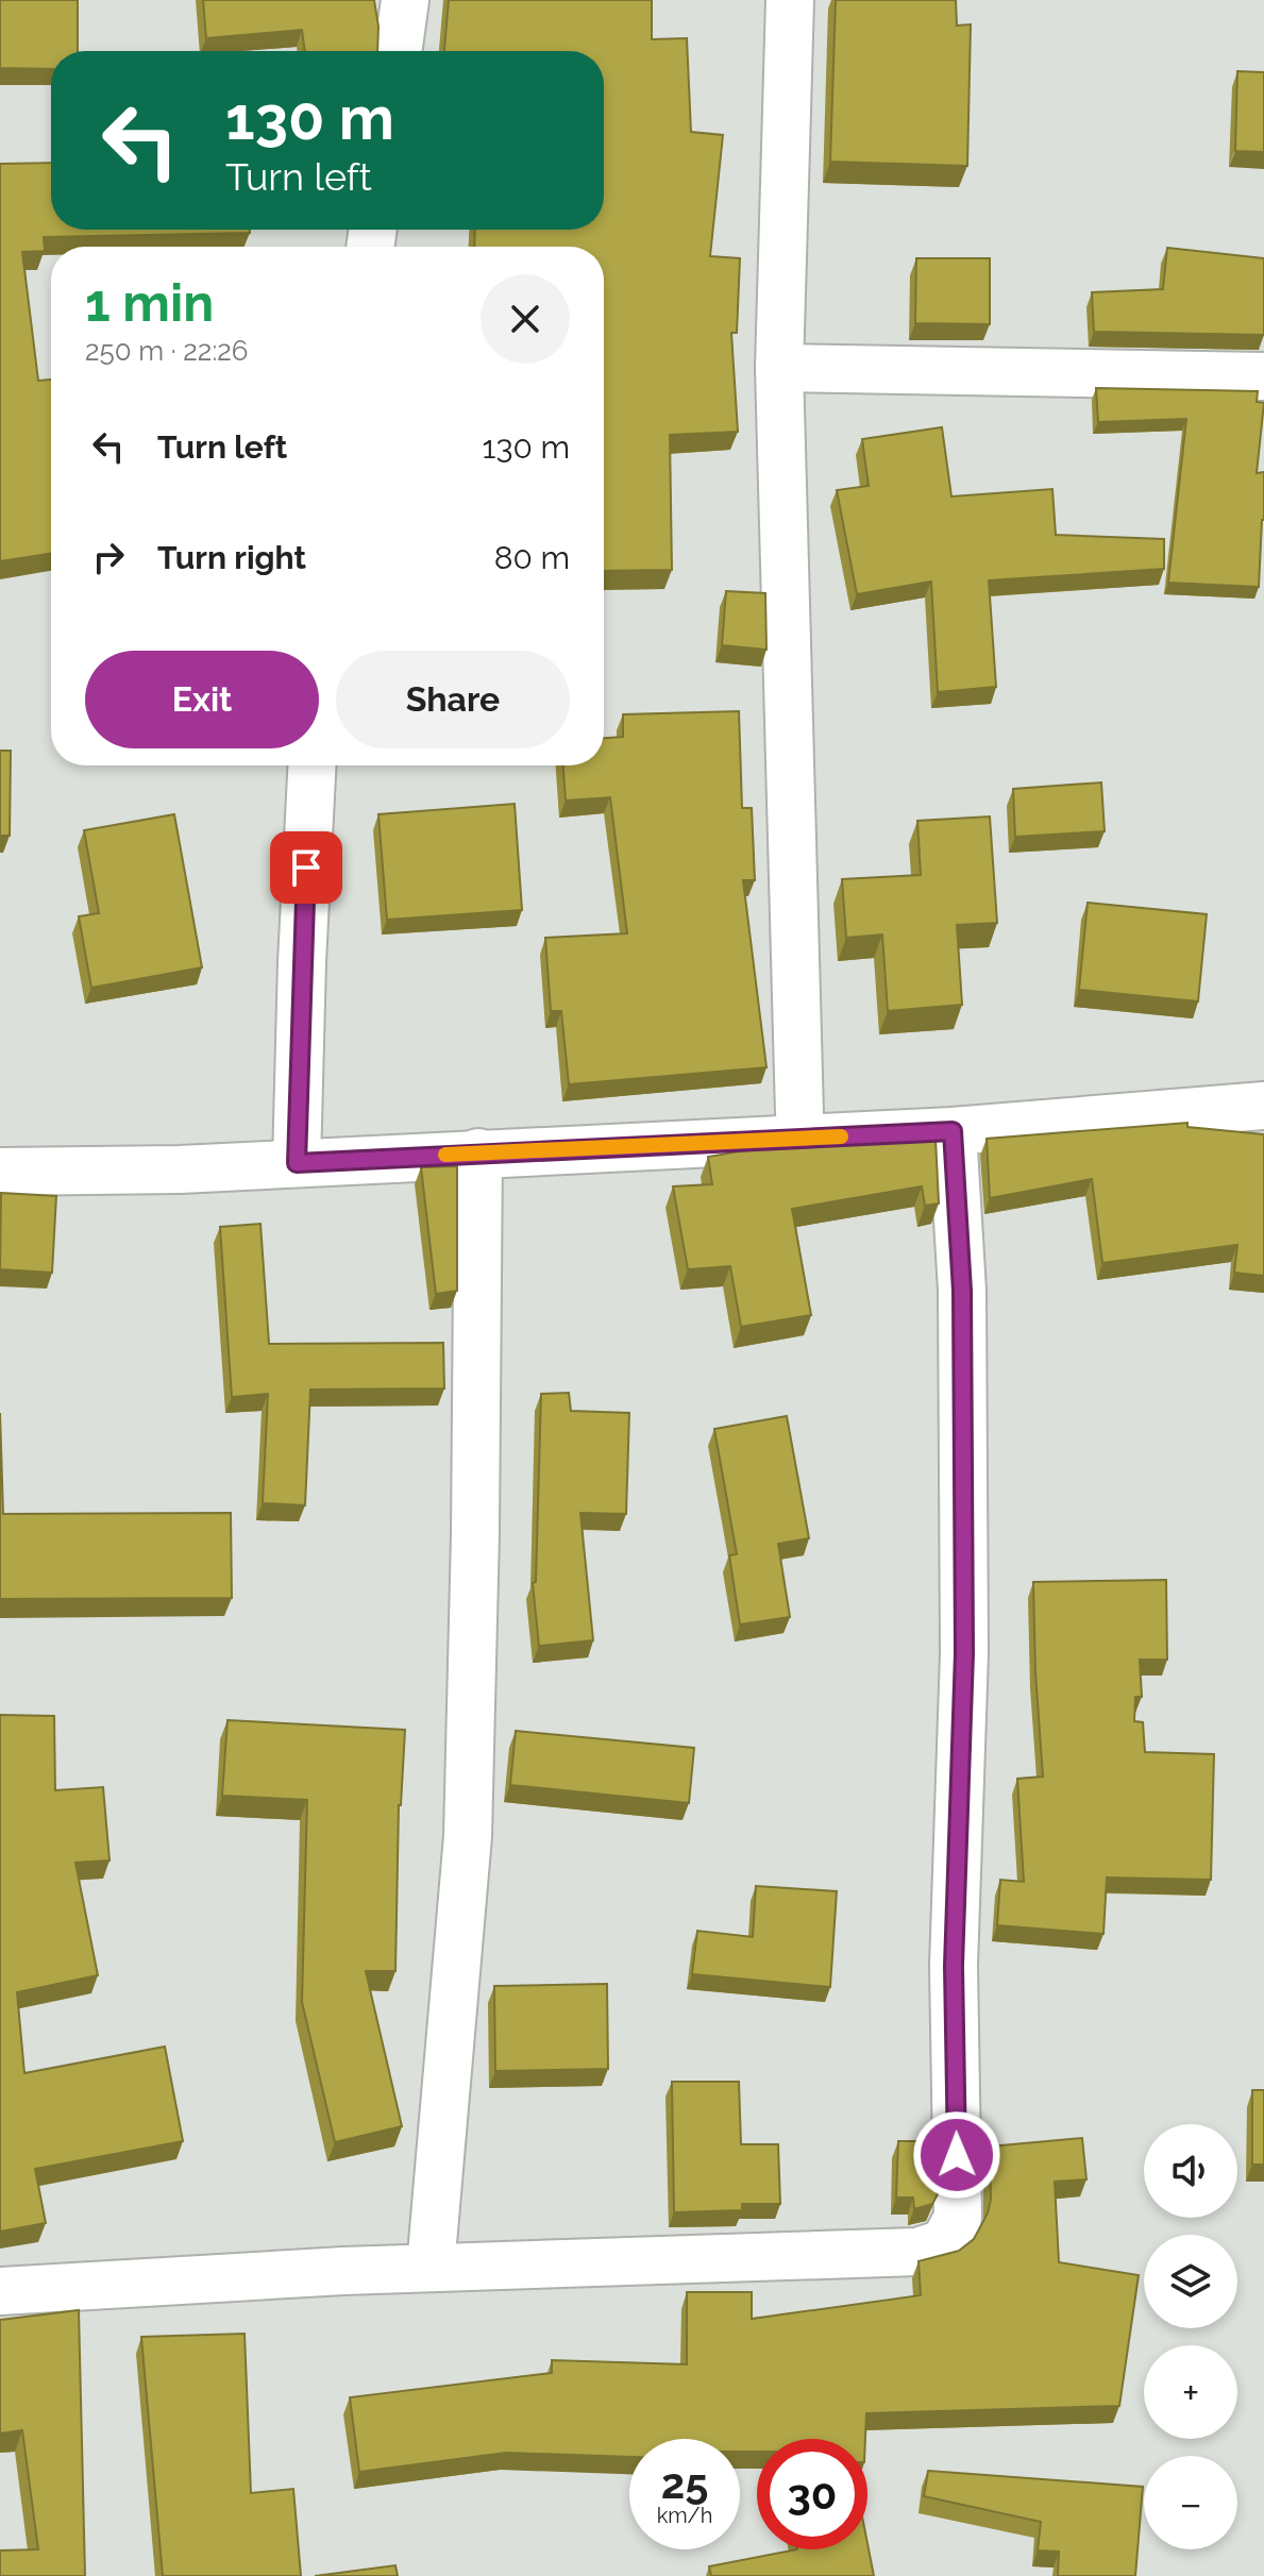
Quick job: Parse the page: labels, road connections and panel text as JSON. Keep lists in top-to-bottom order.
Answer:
{
  "page": {
    "turn": ["130 m", "Turn left"],
    "heading": ["1 min", "250 m · 22:26"],
    "list": [
      {
        "name": "Turn left",
        "value": "130 m"
      },
      {
        "name": "Turn right",
        "value": "80 m"
      }
    ],
    "buttons": ["Exit", "Share"],
    "map_buttons": ["+", "−"],
    "speed": "25 km/h",
    "limit": "30"
  }
}
